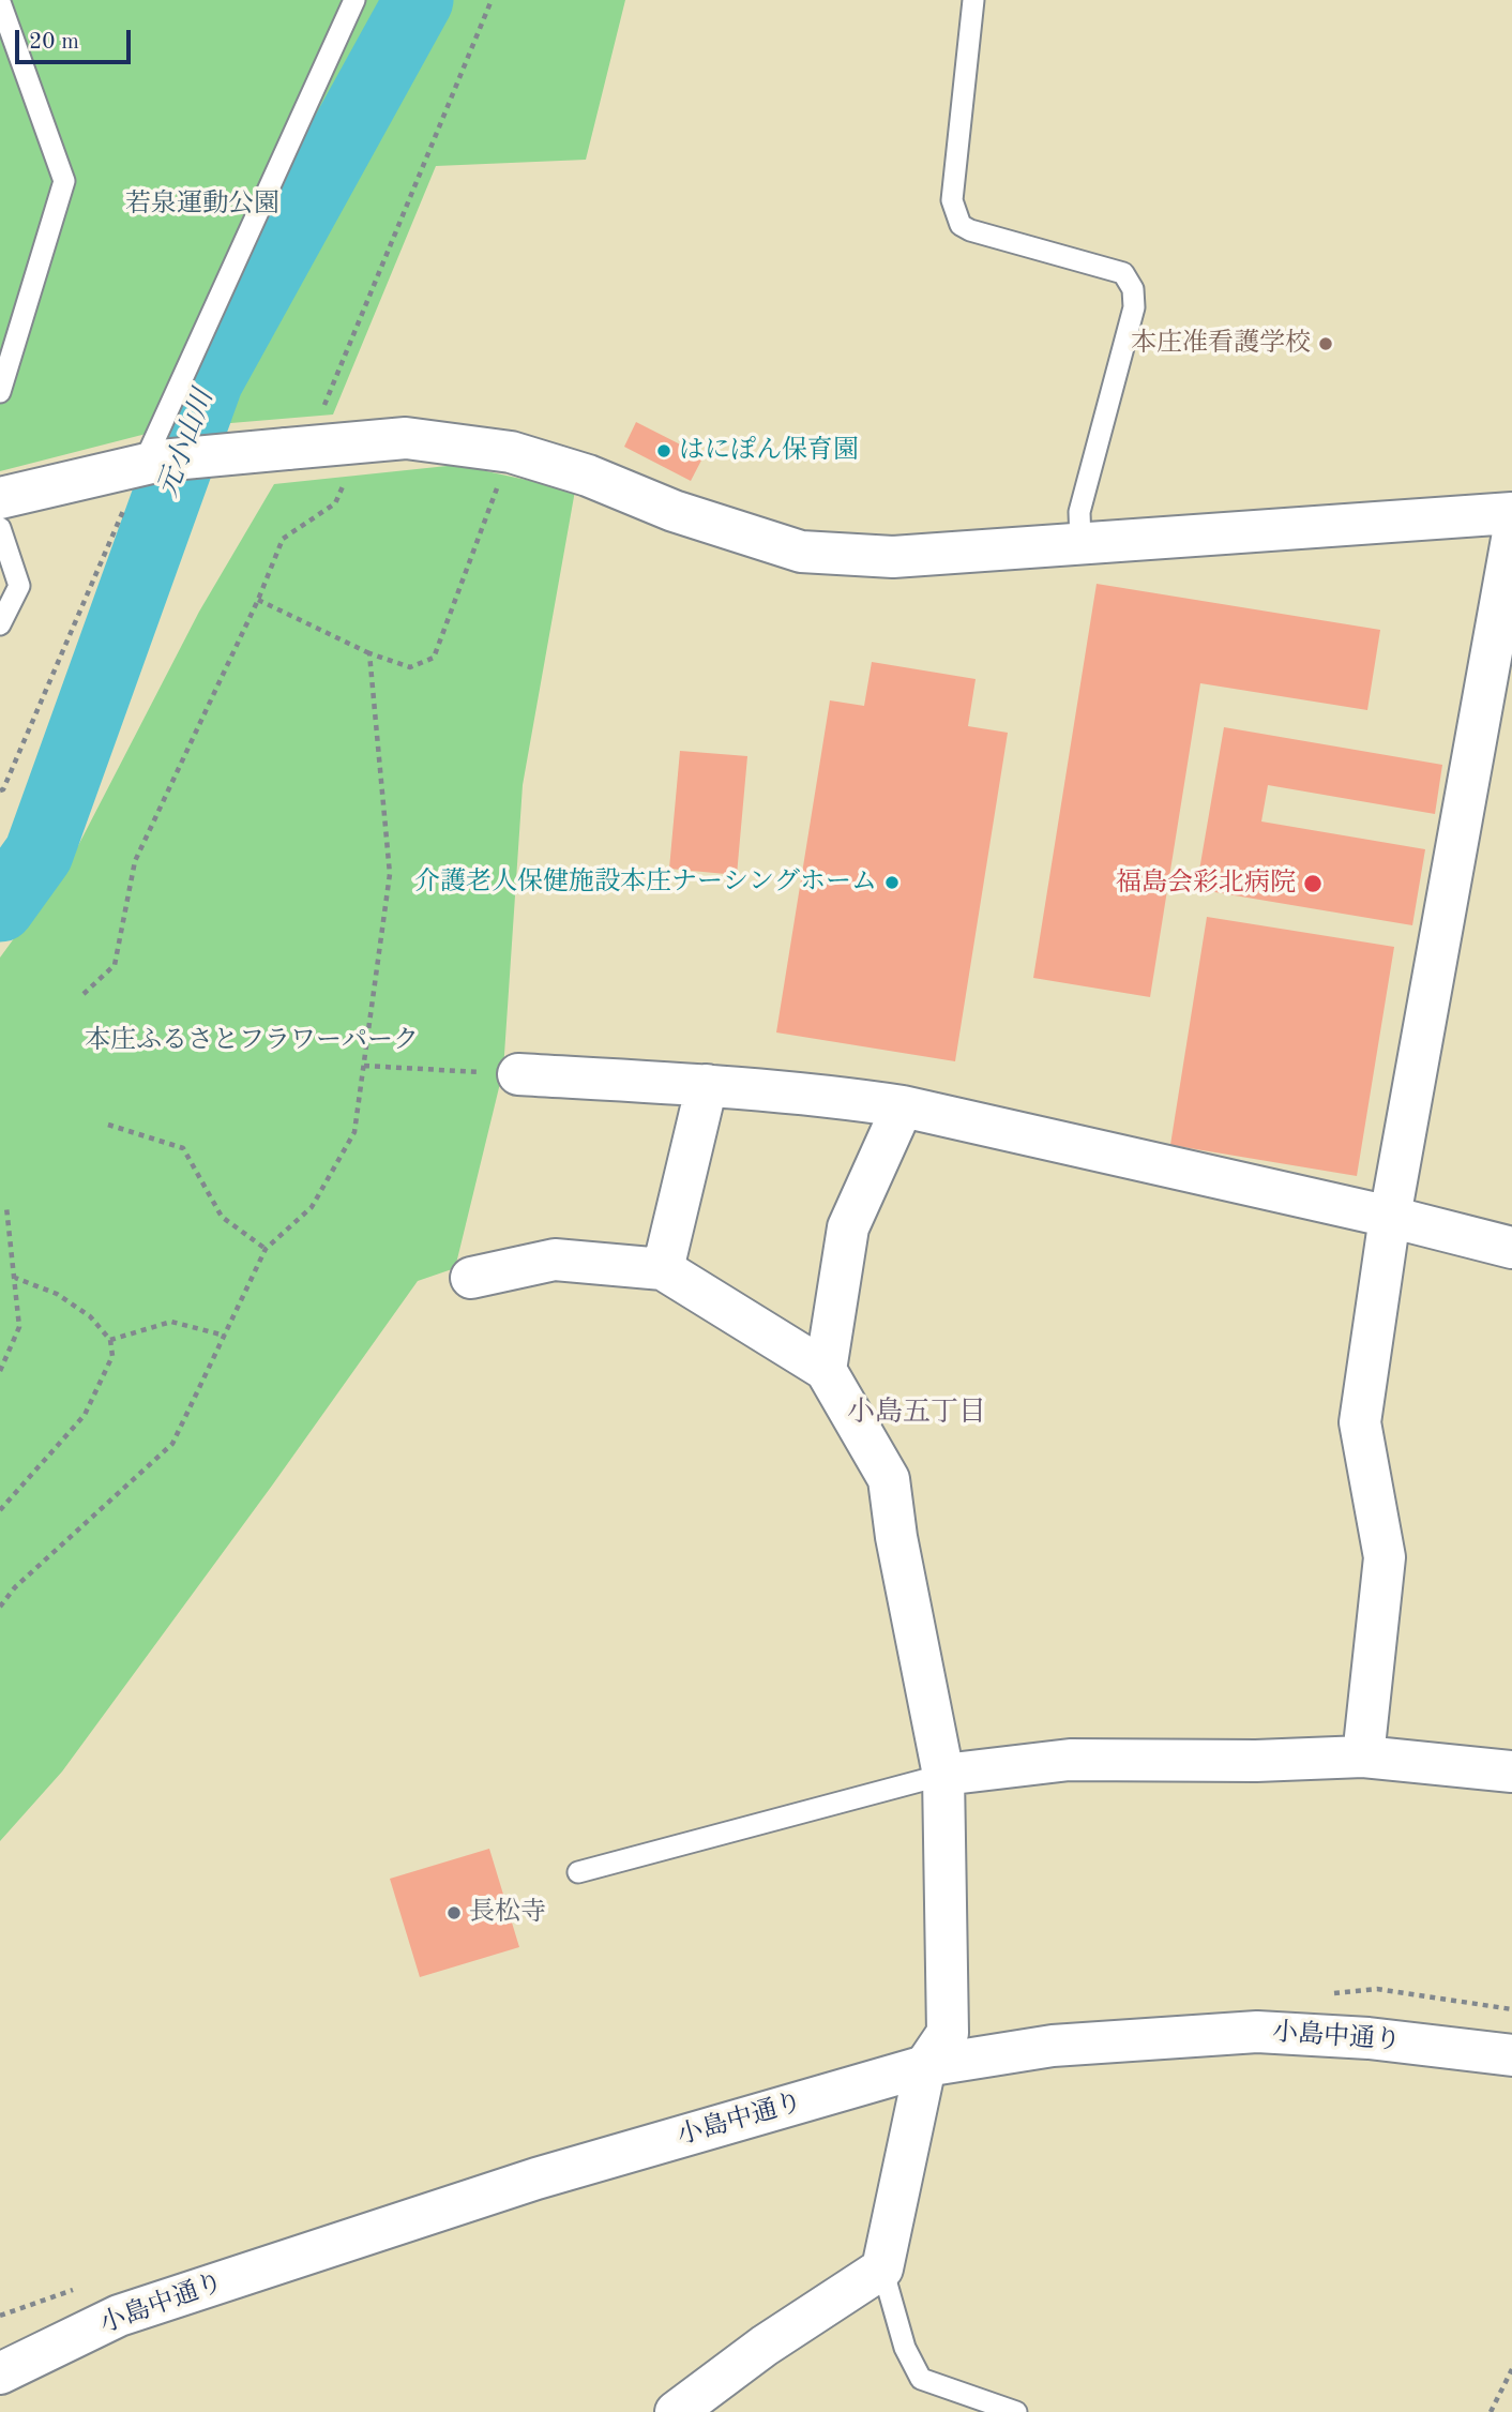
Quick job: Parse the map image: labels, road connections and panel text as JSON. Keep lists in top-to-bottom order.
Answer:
{
  "streets": {
    "street": ["小島中通り"]
  },
  "districts": ["小島五丁目"],
  "water": ["元小山川"],
  "parks": ["若泉運動公園", "本庄ふるさとフラワーパーク"],
  "places": [
    "本庄准看護学校",
    "はにぽん保育園",
    "介護老人保健施設本庄ナーシングホーム",
    "福島会彩北病院",
    "長松寺"
  ],
  "scale_bar": "20 m"
}
